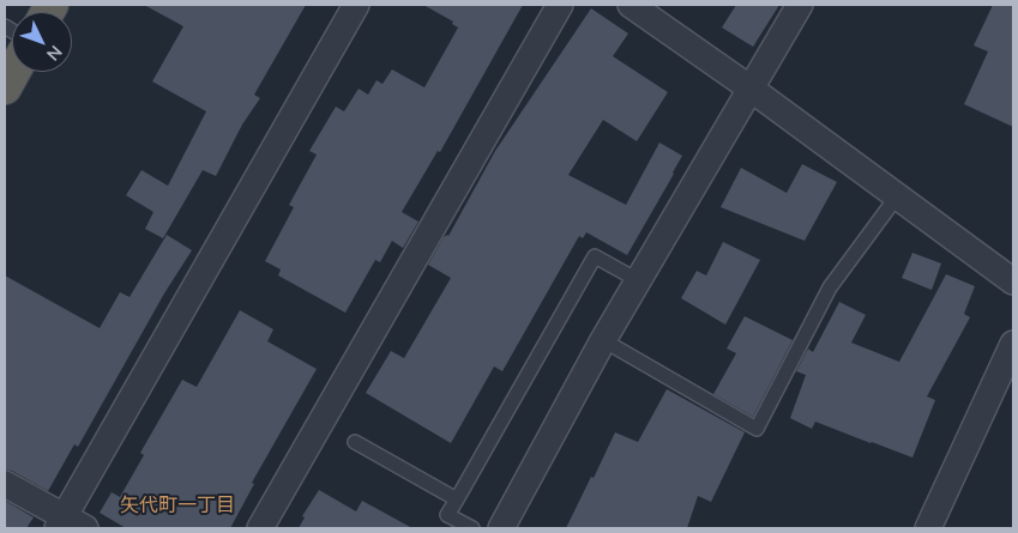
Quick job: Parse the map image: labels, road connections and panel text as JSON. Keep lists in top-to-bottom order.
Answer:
{
  "districts": ["矢代町一丁目"],
  "north": "bottom right"
}
